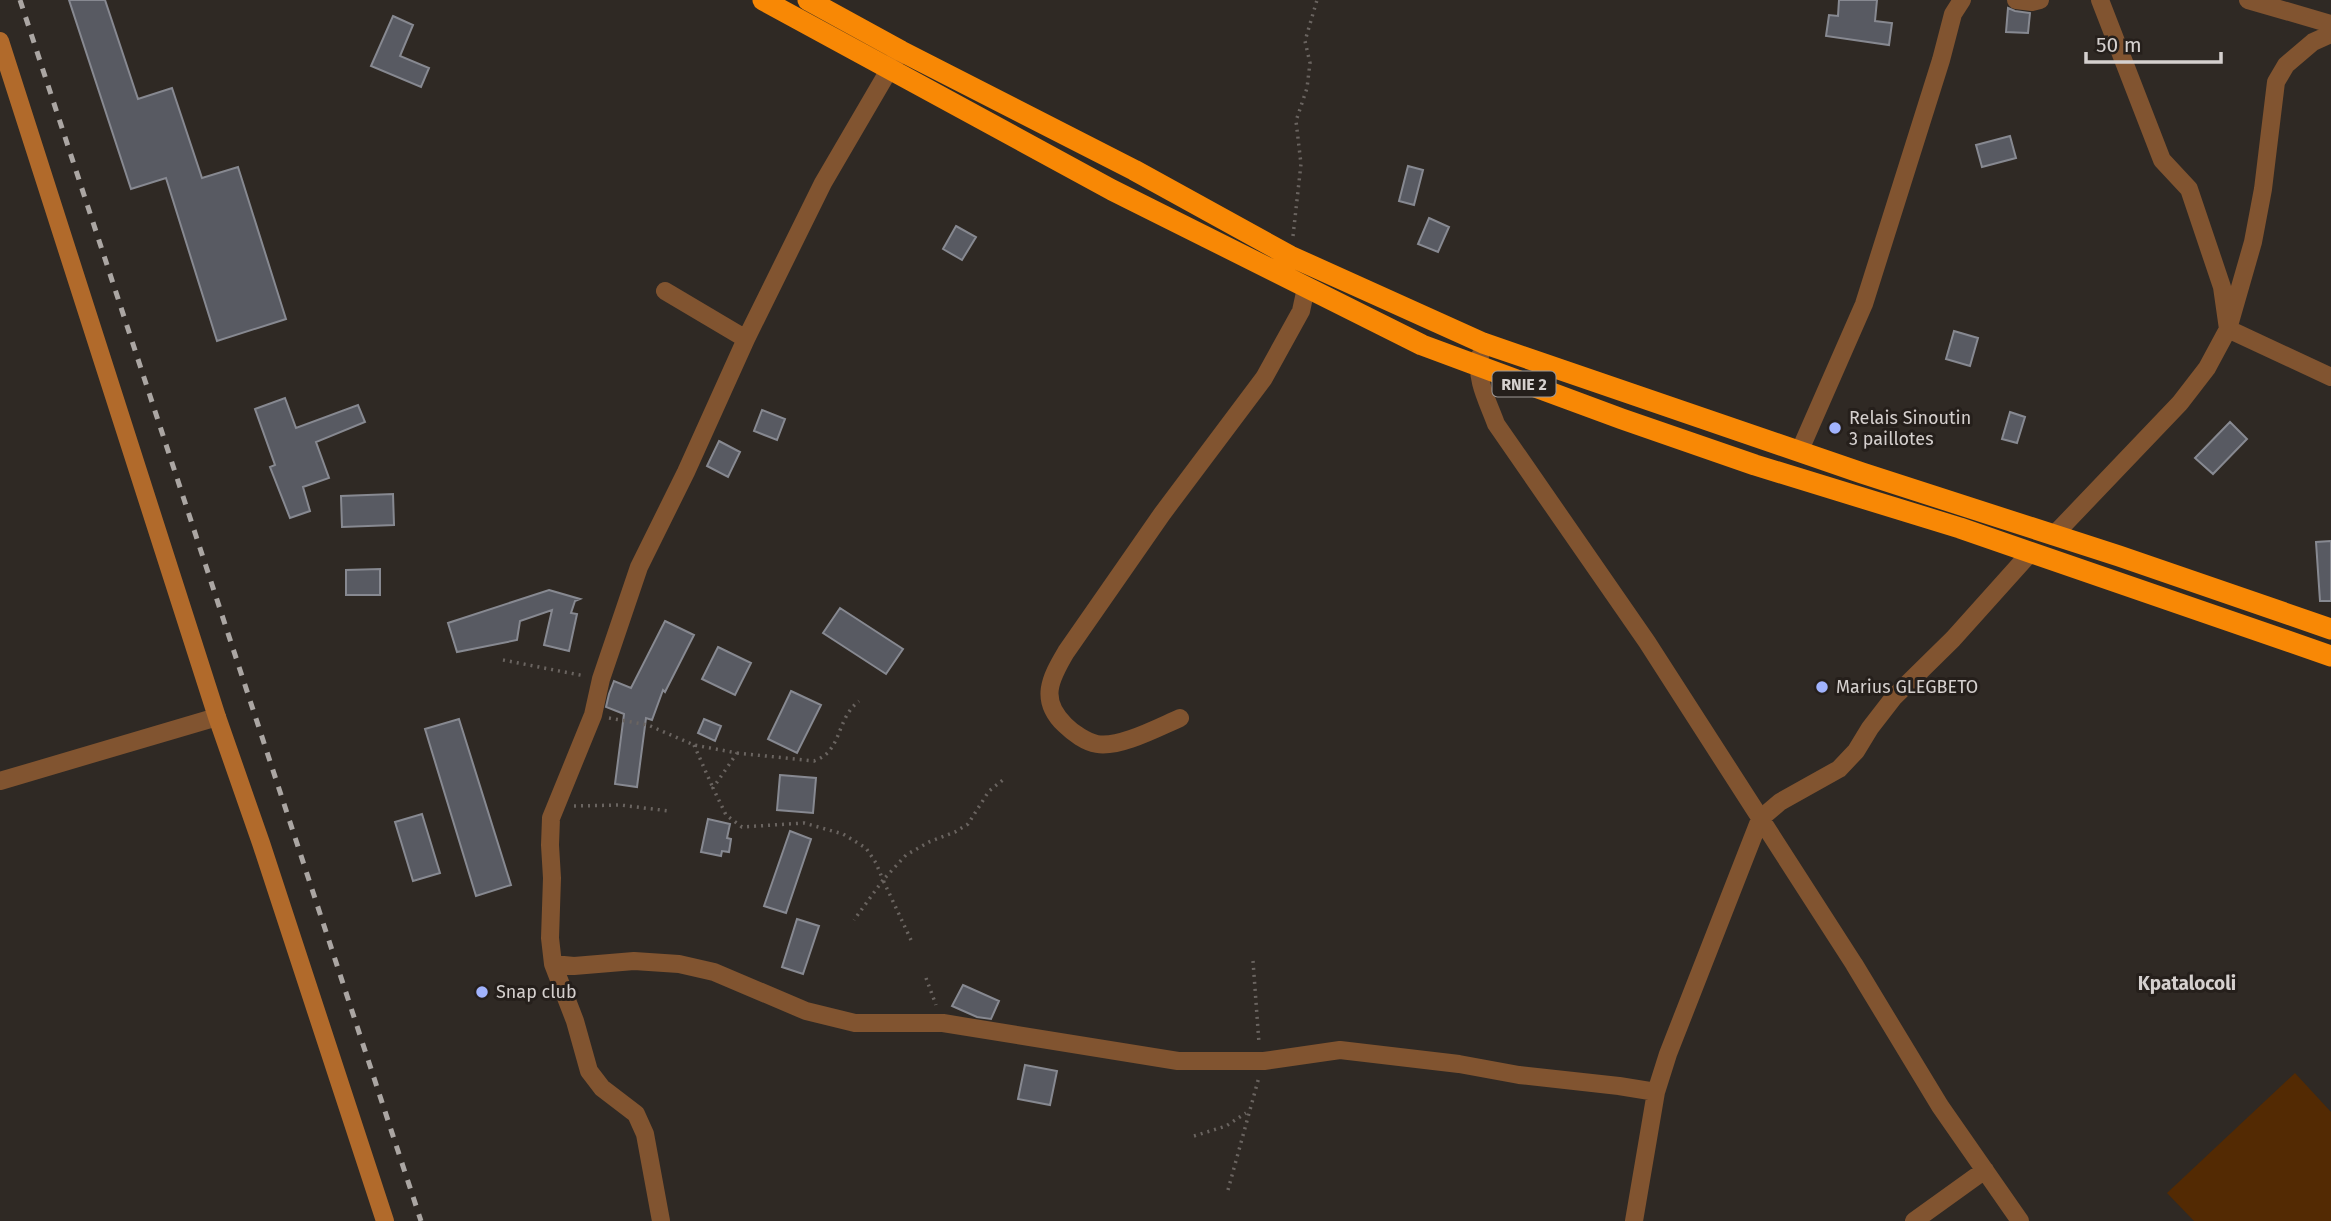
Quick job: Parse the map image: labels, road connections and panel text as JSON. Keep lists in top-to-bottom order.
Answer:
{
  "streets": {
    "highway": ["RNIE 2"]
  },
  "districts": ["Kpatalocoli"],
  "places": ["Relais Sinoutin 3 paillotes", "Marius GLEGBETO", "Snap club"],
  "scale_bar": "50 m"
}
